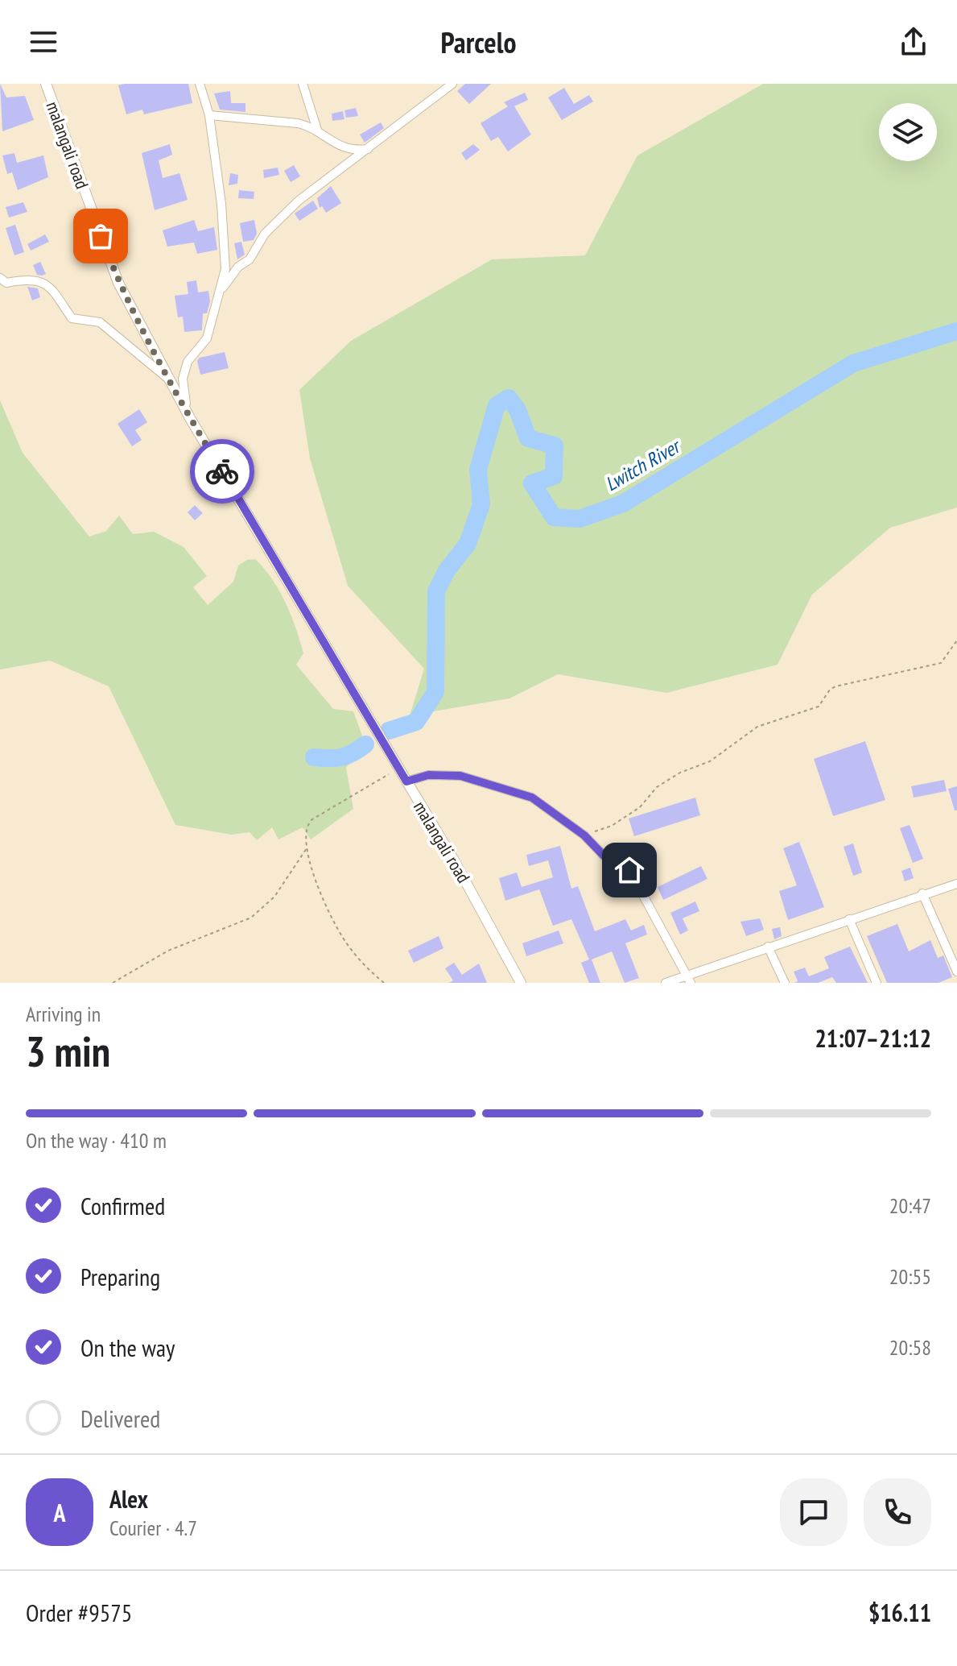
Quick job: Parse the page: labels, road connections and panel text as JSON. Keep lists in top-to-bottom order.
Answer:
{
  "streets": {
    "street": ["malangali road"]
  },
  "water": ["Lwitch River"],
  "page": {
    "header": "Parcelo",
    "heading": ["3 min", "Arriving in", "21:07–21:12"],
    "panel": [
      "Alex",
      "Courier · 4.7",
      "Order #9575",
      "$16.11"
    ],
    "bar": "On the way · 410 m",
    "list": [
      ["Confirmed", "20:47"],
      ["Preparing", "20:55"],
      ["On the way", "20:58"],
      "Delivered"
    ],
    "round": "A"
  }
}
